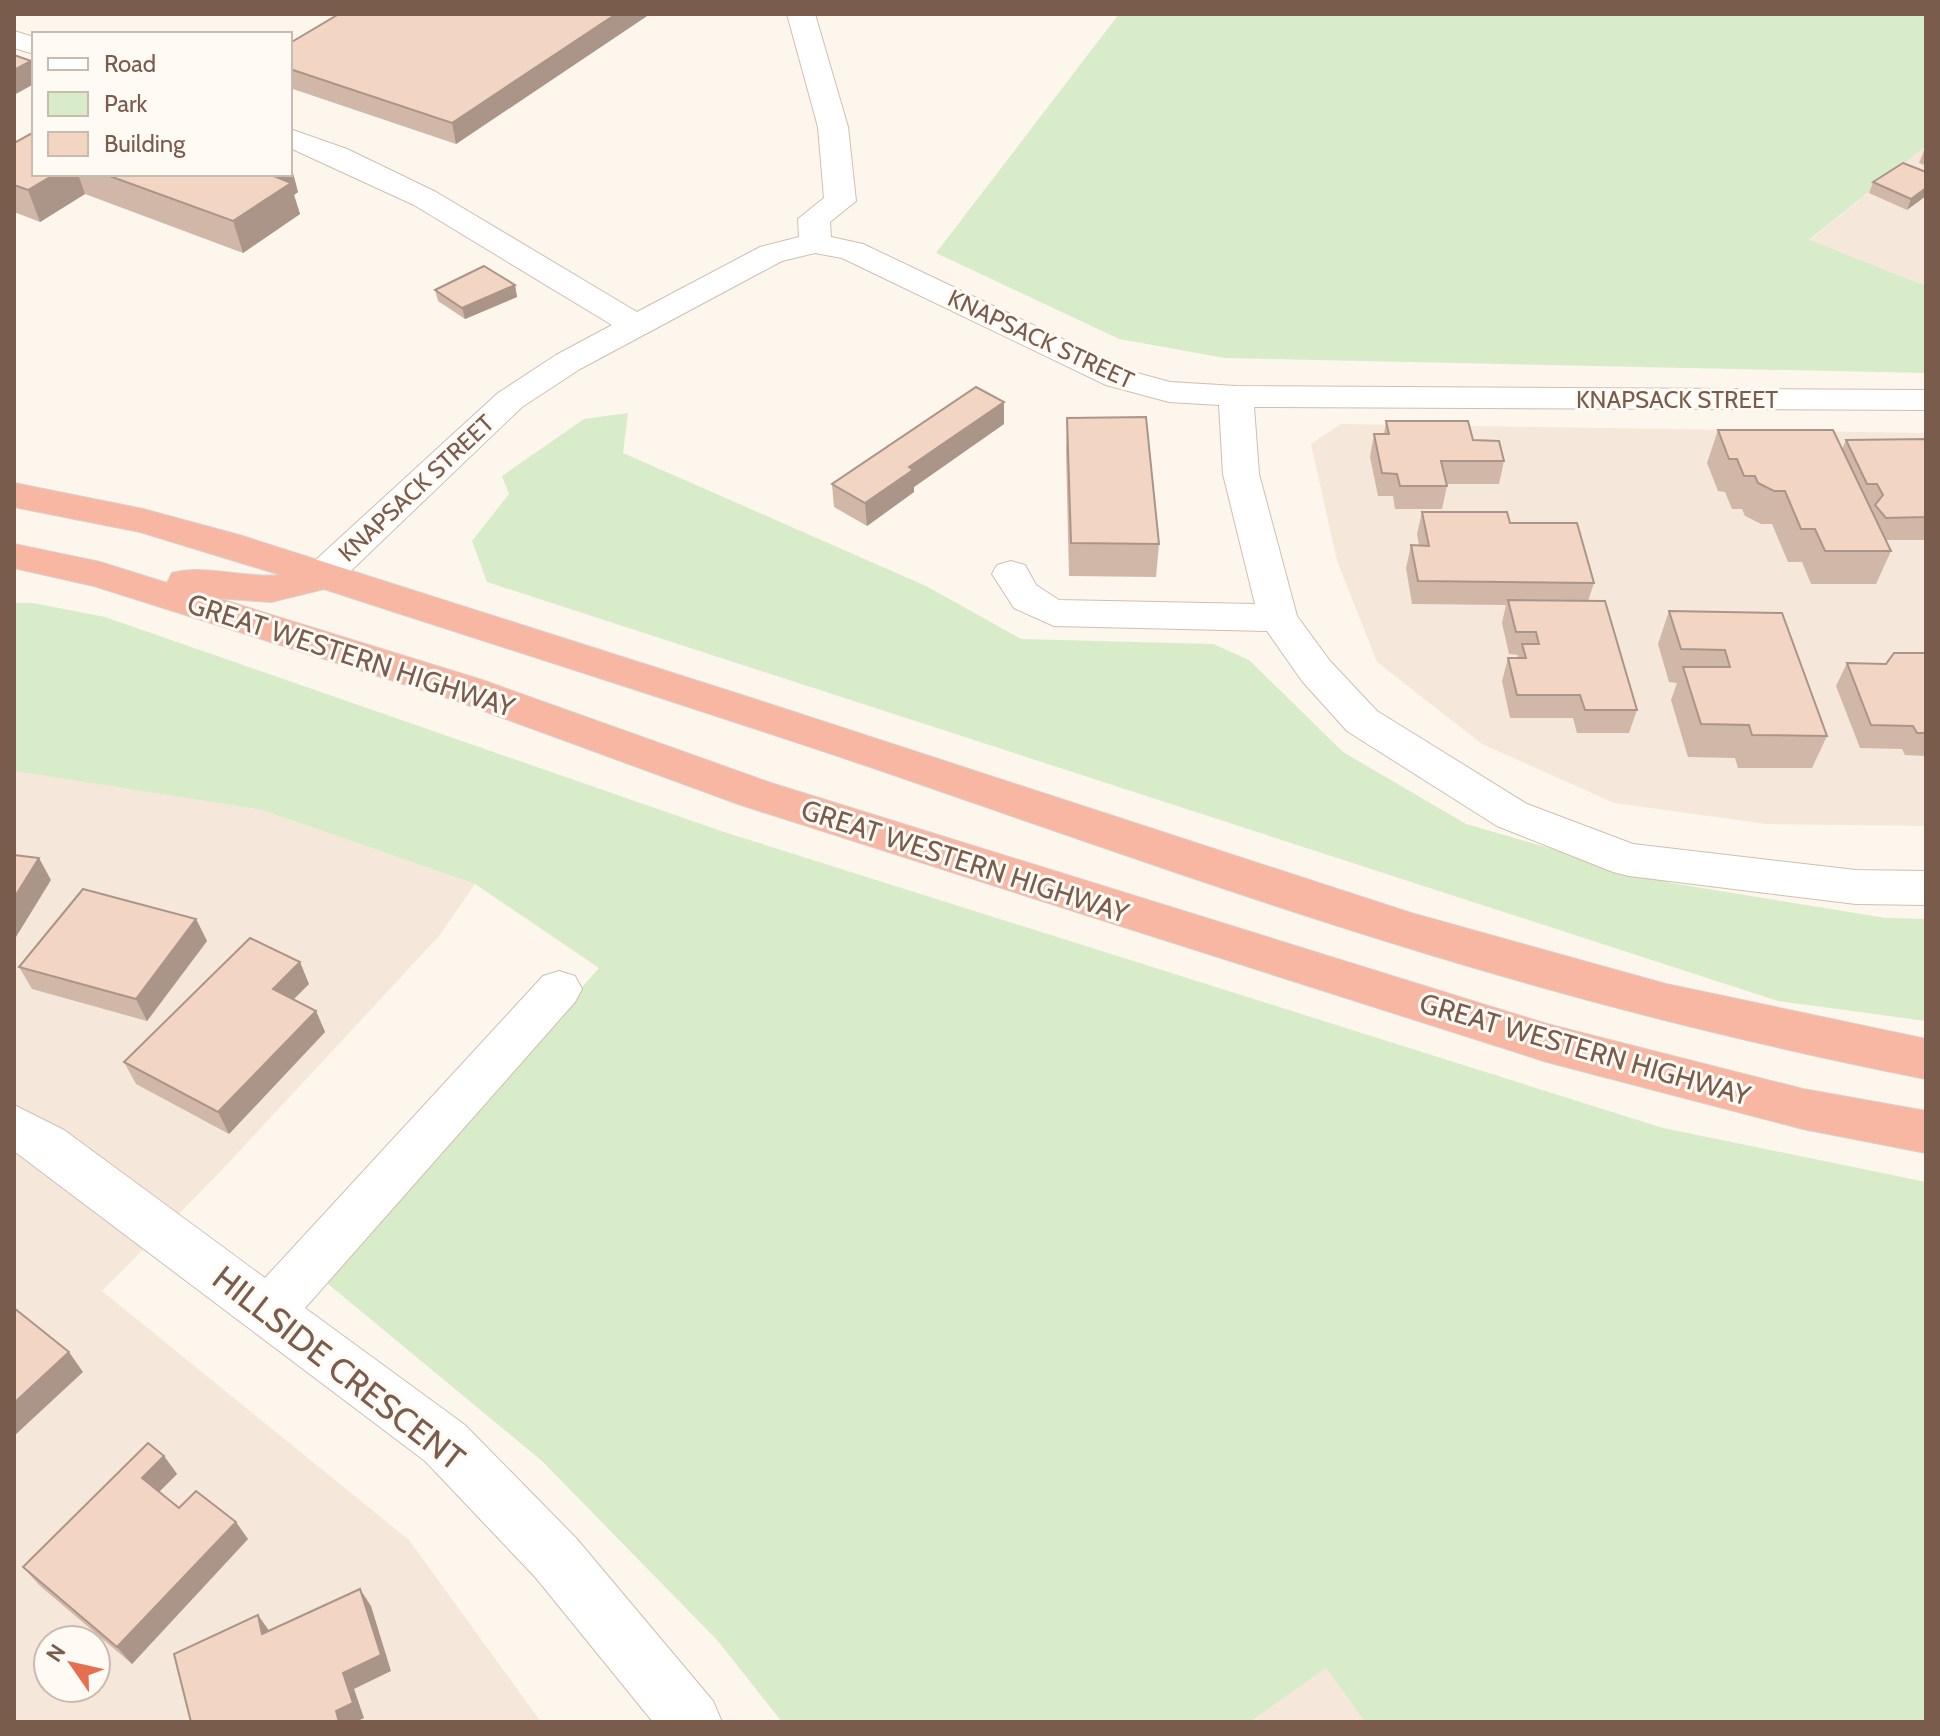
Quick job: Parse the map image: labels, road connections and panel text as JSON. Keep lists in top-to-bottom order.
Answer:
{
  "streets": {
    "highway": ["GREAT WESTERN HIGHWAY"],
    "street": ["KNAPSACK STREET", "HILLSIDE CRESCENT"]
  },
  "legend": ["Road", "Park", "Building"],
  "north": "top left"
}
